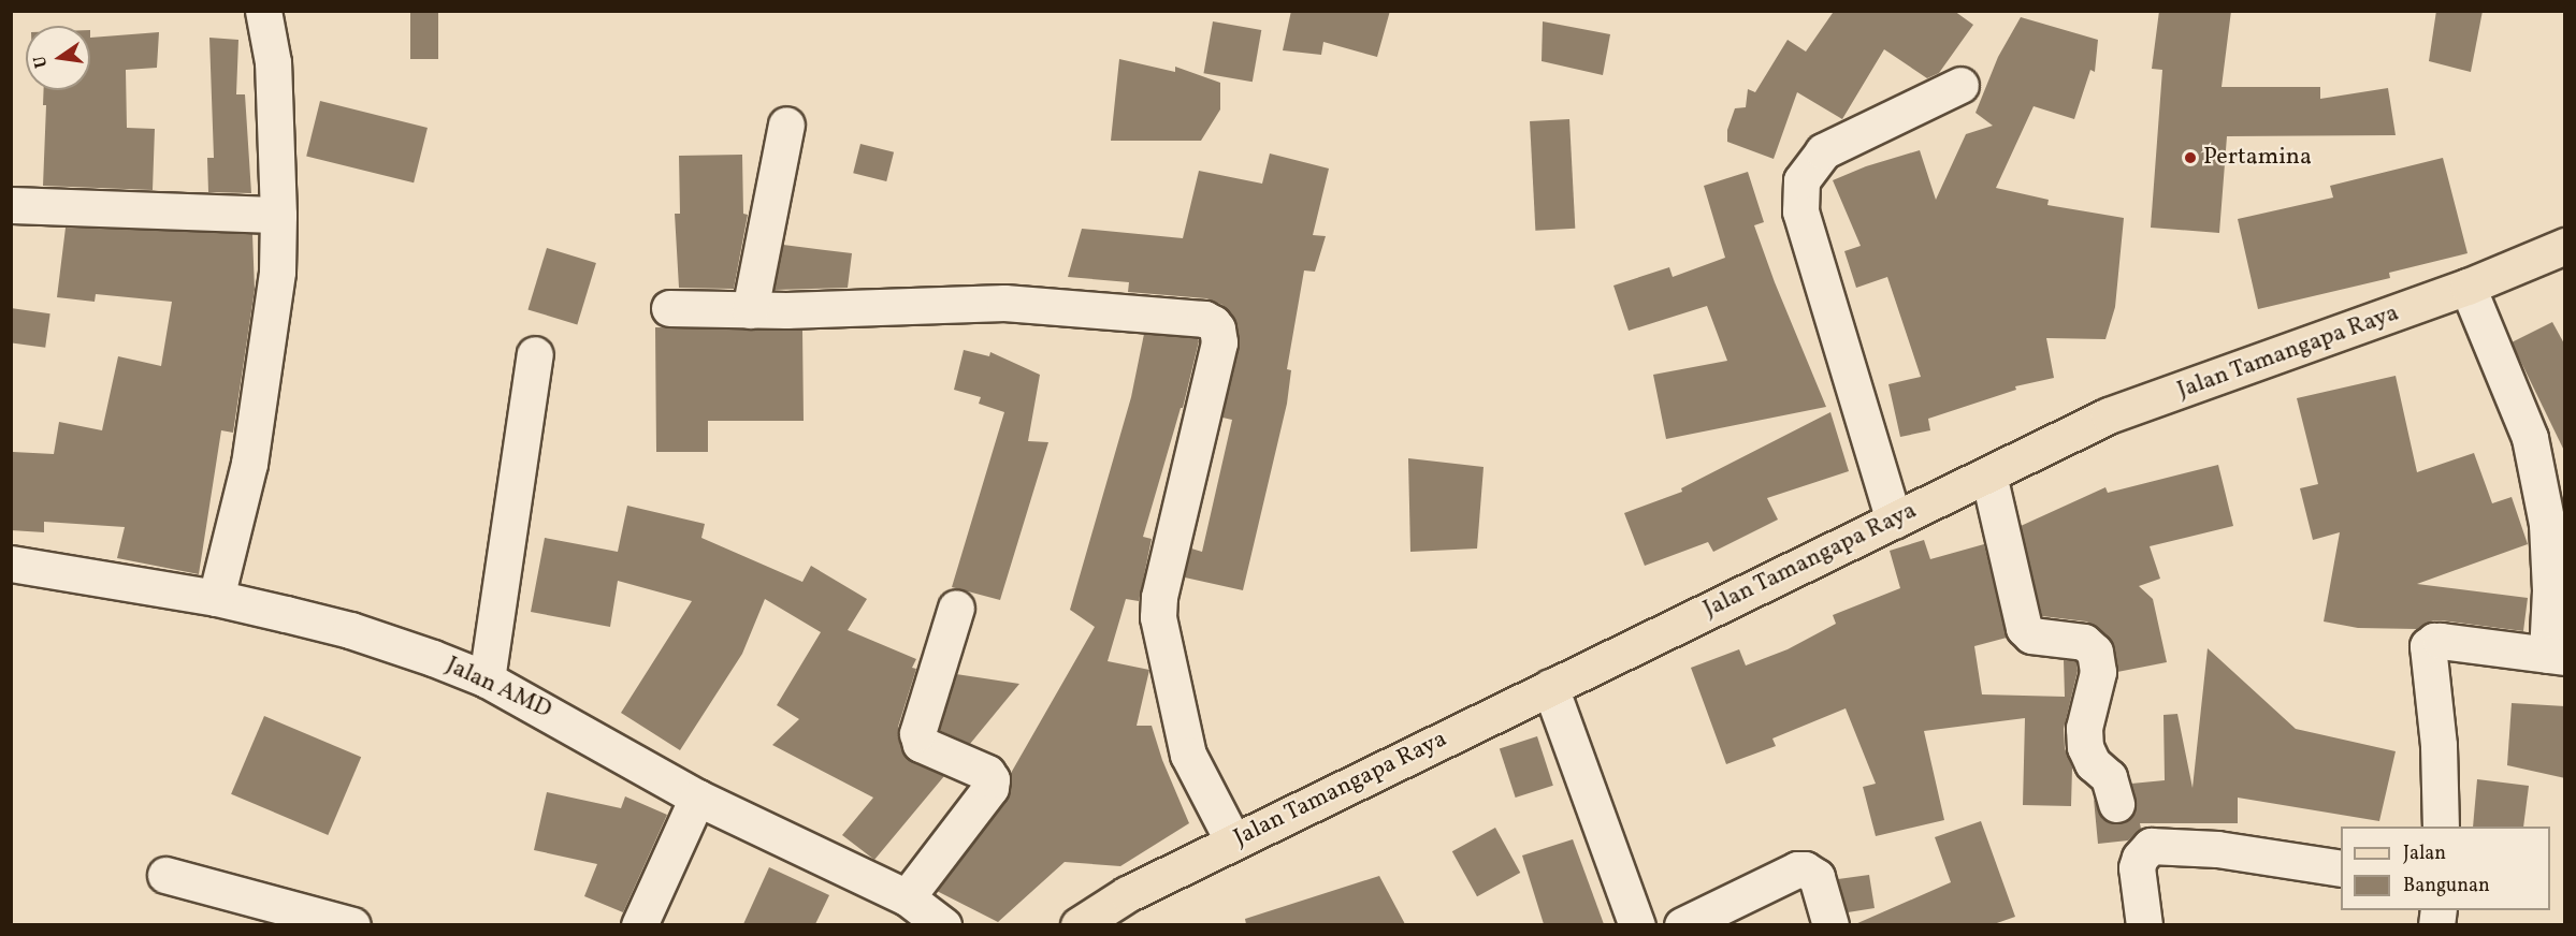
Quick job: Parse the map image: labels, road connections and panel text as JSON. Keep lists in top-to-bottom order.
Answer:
{
  "streets": {
    "main road": ["Jalan Tamangapa Raya"],
    "street": ["Jalan AMD"]
  },
  "places": ["Pertamina"],
  "legend": ["Jalan", "Bangunan"],
  "north": "left"
}
